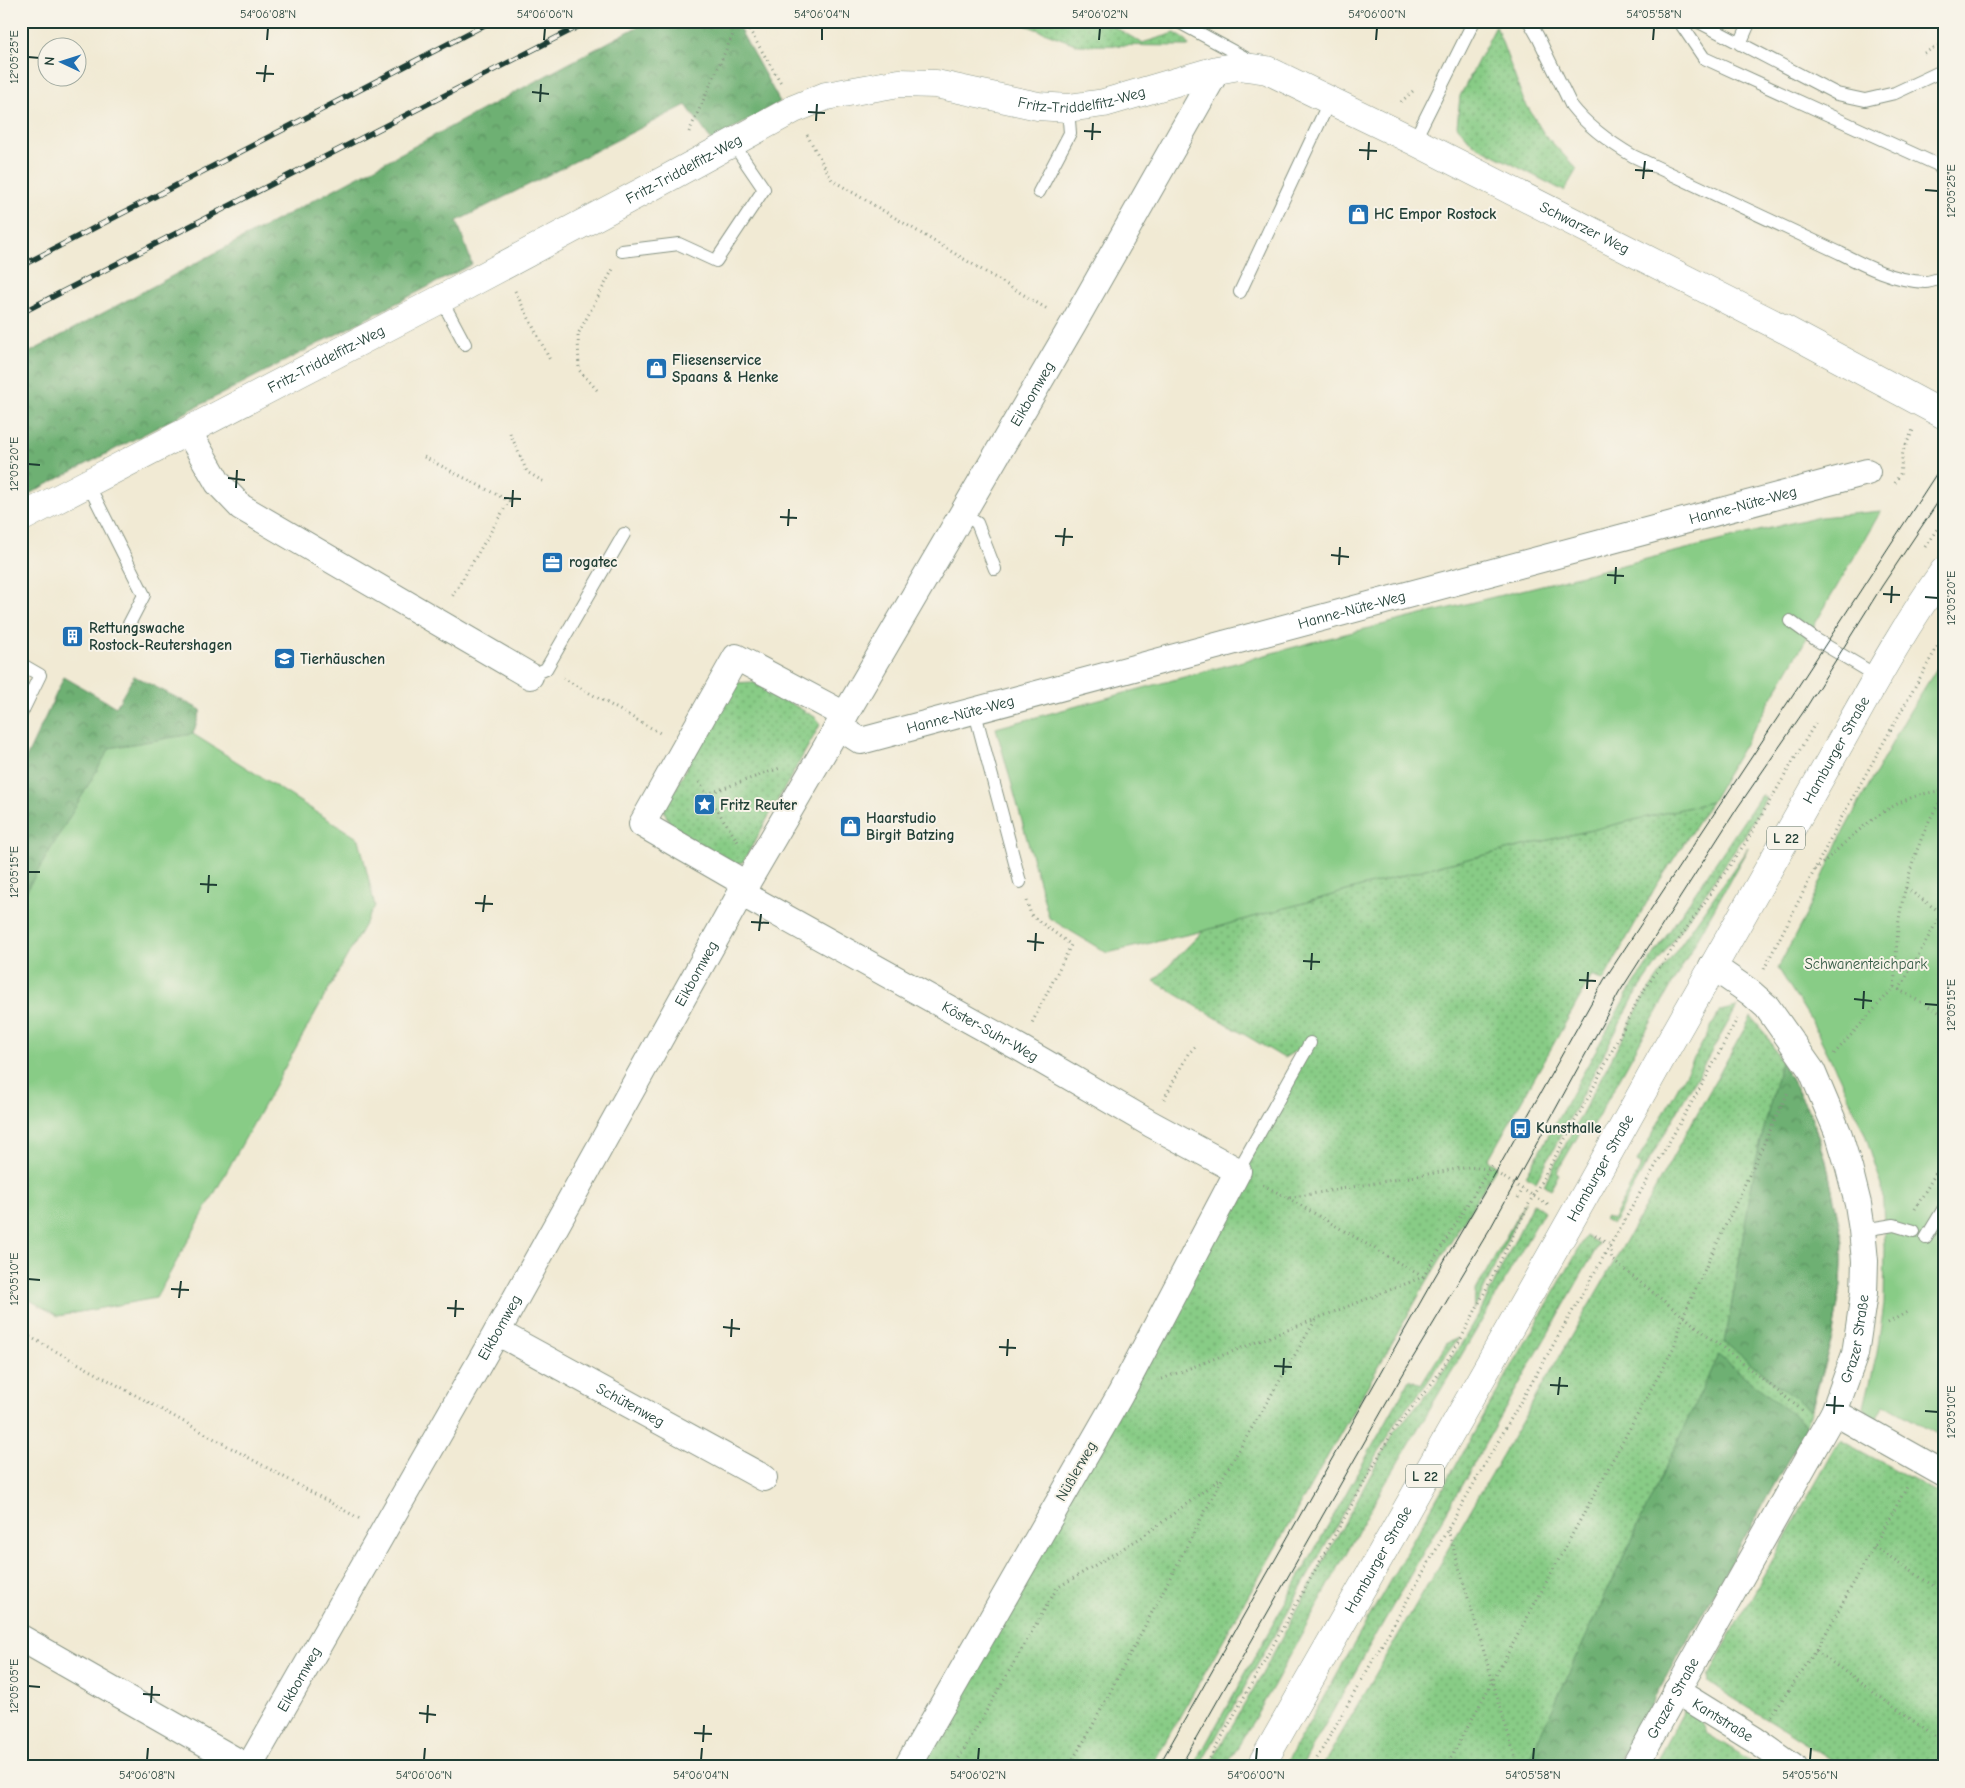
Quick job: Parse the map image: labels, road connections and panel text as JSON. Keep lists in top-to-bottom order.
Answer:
{
  "streets": {
    "street": [
      "Fritz-Triddelfitz-Weg",
      "Schwarzer Weg",
      "Eikbomweg",
      "Hanne-Nüte-Weg",
      "Hamburger Straße",
      "L 22",
      "Köster-Suhr-Weg",
      "Grazer Straße",
      "Schütenweg",
      "Nüßlerweg",
      "Kantstraße"
    ]
  },
  "crossings": [
    ["Fritz-Triddelfitz-Weg", "Schwarzer Weg"],
    ["Fritz-Triddelfitz-Weg", "Eikbomweg"],
    ["Schwarzer Weg", "Eikbomweg"],
    ["Eikbomweg", "Hanne-Nüte-Weg"],
    ["Eikbomweg", "Köster-Suhr-Weg"],
    ["Eikbomweg", "Schütenweg"],
    ["Hamburger Straße", "Grazer Straße"],
    ["Köster-Suhr-Weg", "Nüßlerweg"],
    ["Grazer Straße", "Kantstraße"]
  ],
  "parks": ["Schwanenteichpark"],
  "places": {
    "shop": ["HC Empor Rostock", "Fliesenservice Spaans & Henke", "Haarstudio Birgit Batzing"],
    "office": ["rogatec"],
    "building": ["Rettungswache Rostock-Reutershagen"],
    "school or university": ["Tierhäuschen"],
    "place": ["Fritz Reuter"],
    "bus stop": ["Kunsthalle"]
  },
  "north": "left",
  "coordinates": [
    "54°06'08\"N",
    "54°06'06\"N",
    "54°06'04\"N",
    "54°06'02\"N",
    "54°06'00\"N",
    "54°05'58\"N",
    "12°05'25\"E",
    "12°05'20\"E",
    "12°05'15\"E",
    "12°05'10\"E",
    "12°05'05\"E",
    "54°05'56\"N"
  ]
}
